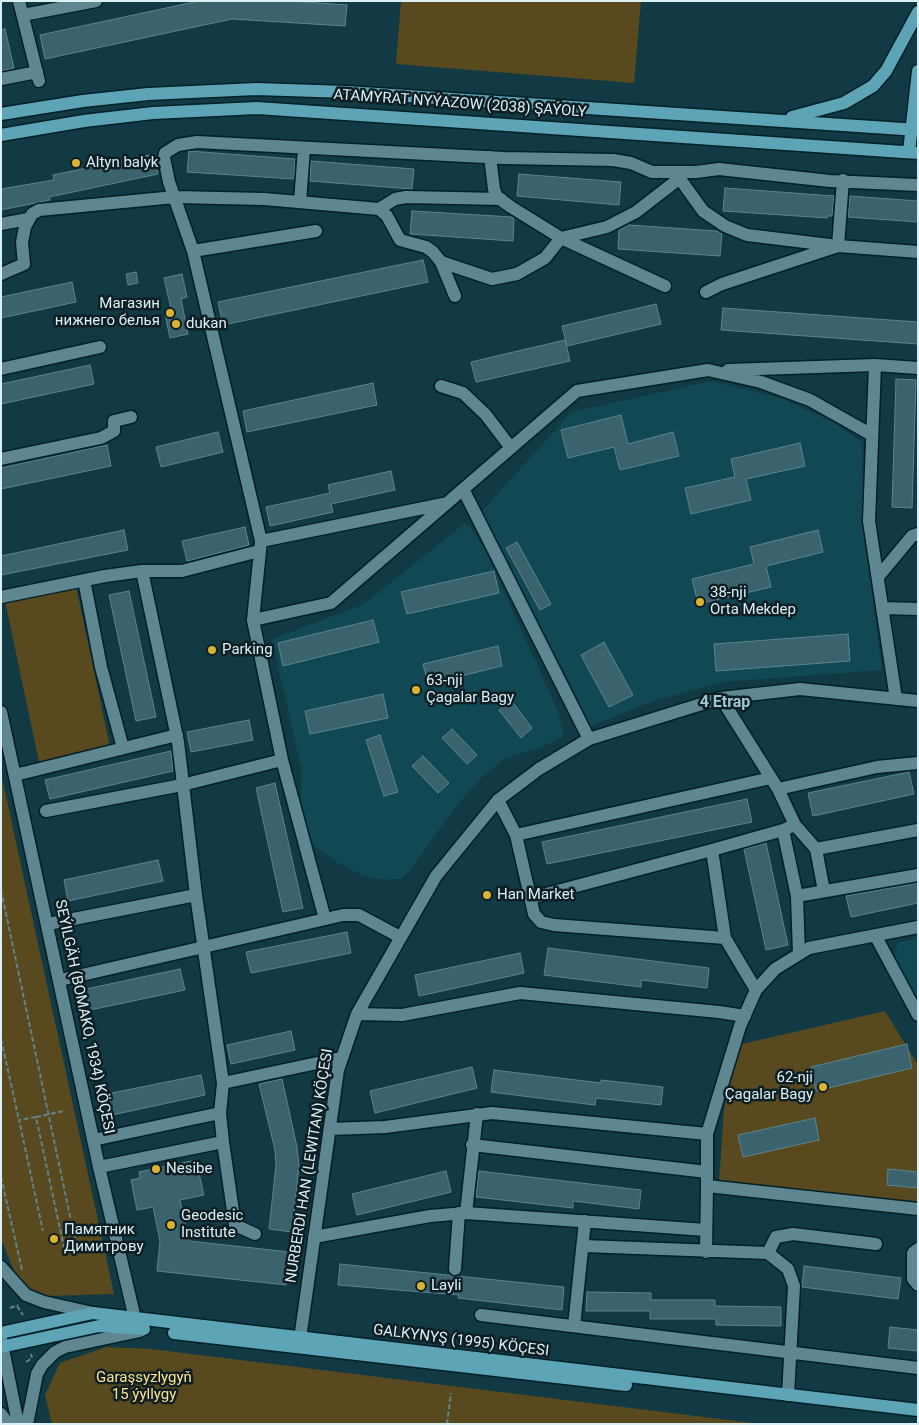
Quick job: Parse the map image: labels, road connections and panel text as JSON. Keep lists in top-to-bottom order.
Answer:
{
  "streets": {
    "main road": ["ATAMYRAT NYÝAZOW (2038) ŞAÝOLY", "GALKYNYŞ (1995) KÖÇESI"],
    "street": ["SEÝILGÄH (BOMAKO, 1934) KÖÇESI", "NURBERDI HAN (LEWITAN) KÖÇESI"]
  },
  "crossings": [
    ["SEÝILGÄH (BOMAKO, 1934) KÖÇESI", "GALKYNYŞ (1995) KÖÇESI"],
    ["NURBERDI HAN (LEWITAN) KÖÇESI", "GALKYNYŞ (1995) KÖÇESI"]
  ],
  "districts": ["4 Etrap"],
  "parks": ["Garaşsyzlygyň 15 ýyllygy"],
  "places": [
    "Altyn balyk",
    "Магазин нижнего белья",
    "dukan",
    "38-nji Orta Mekdep",
    "Parking",
    "63-nji Çagalar Bagy",
    "Han Market",
    "62-nji Çagalar Bagy",
    "Nesibe",
    "Geodesic Institute",
    "Памятник Димитрову",
    "Layli"
  ]
}
